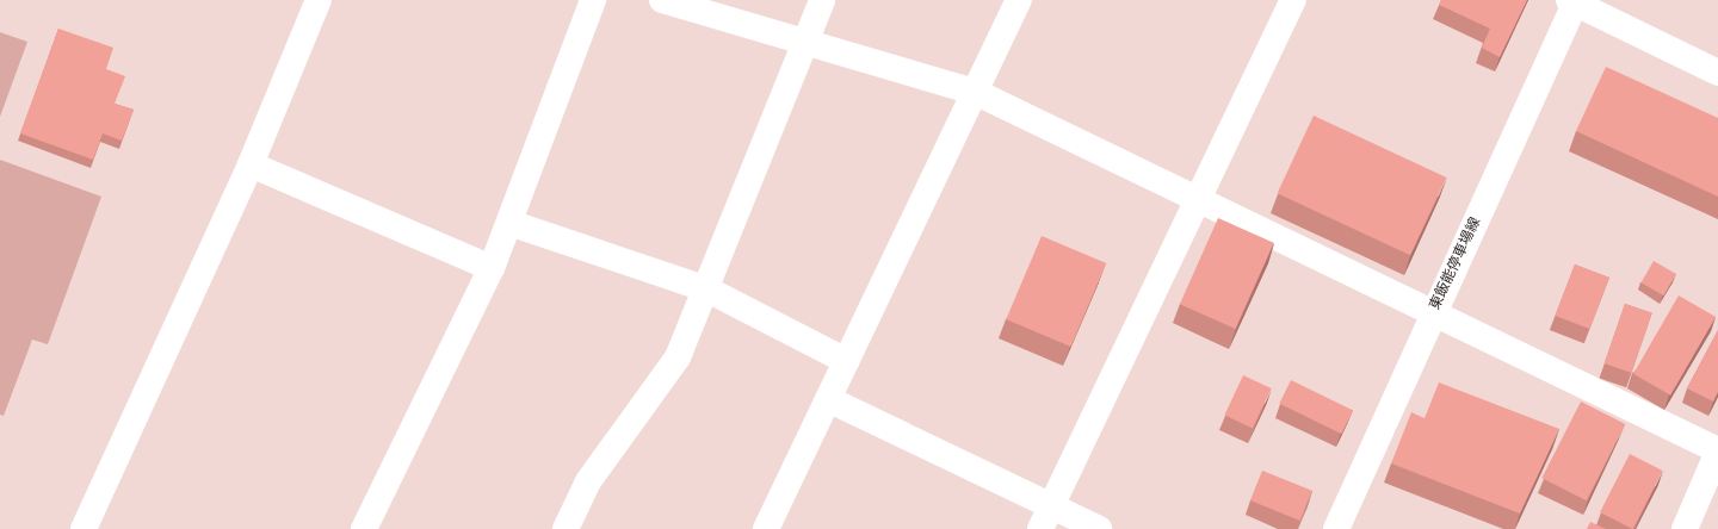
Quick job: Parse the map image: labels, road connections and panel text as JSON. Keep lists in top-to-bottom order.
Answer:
{
  "streets": {
    "street": ["東飯能停車場線"]
  }
}
